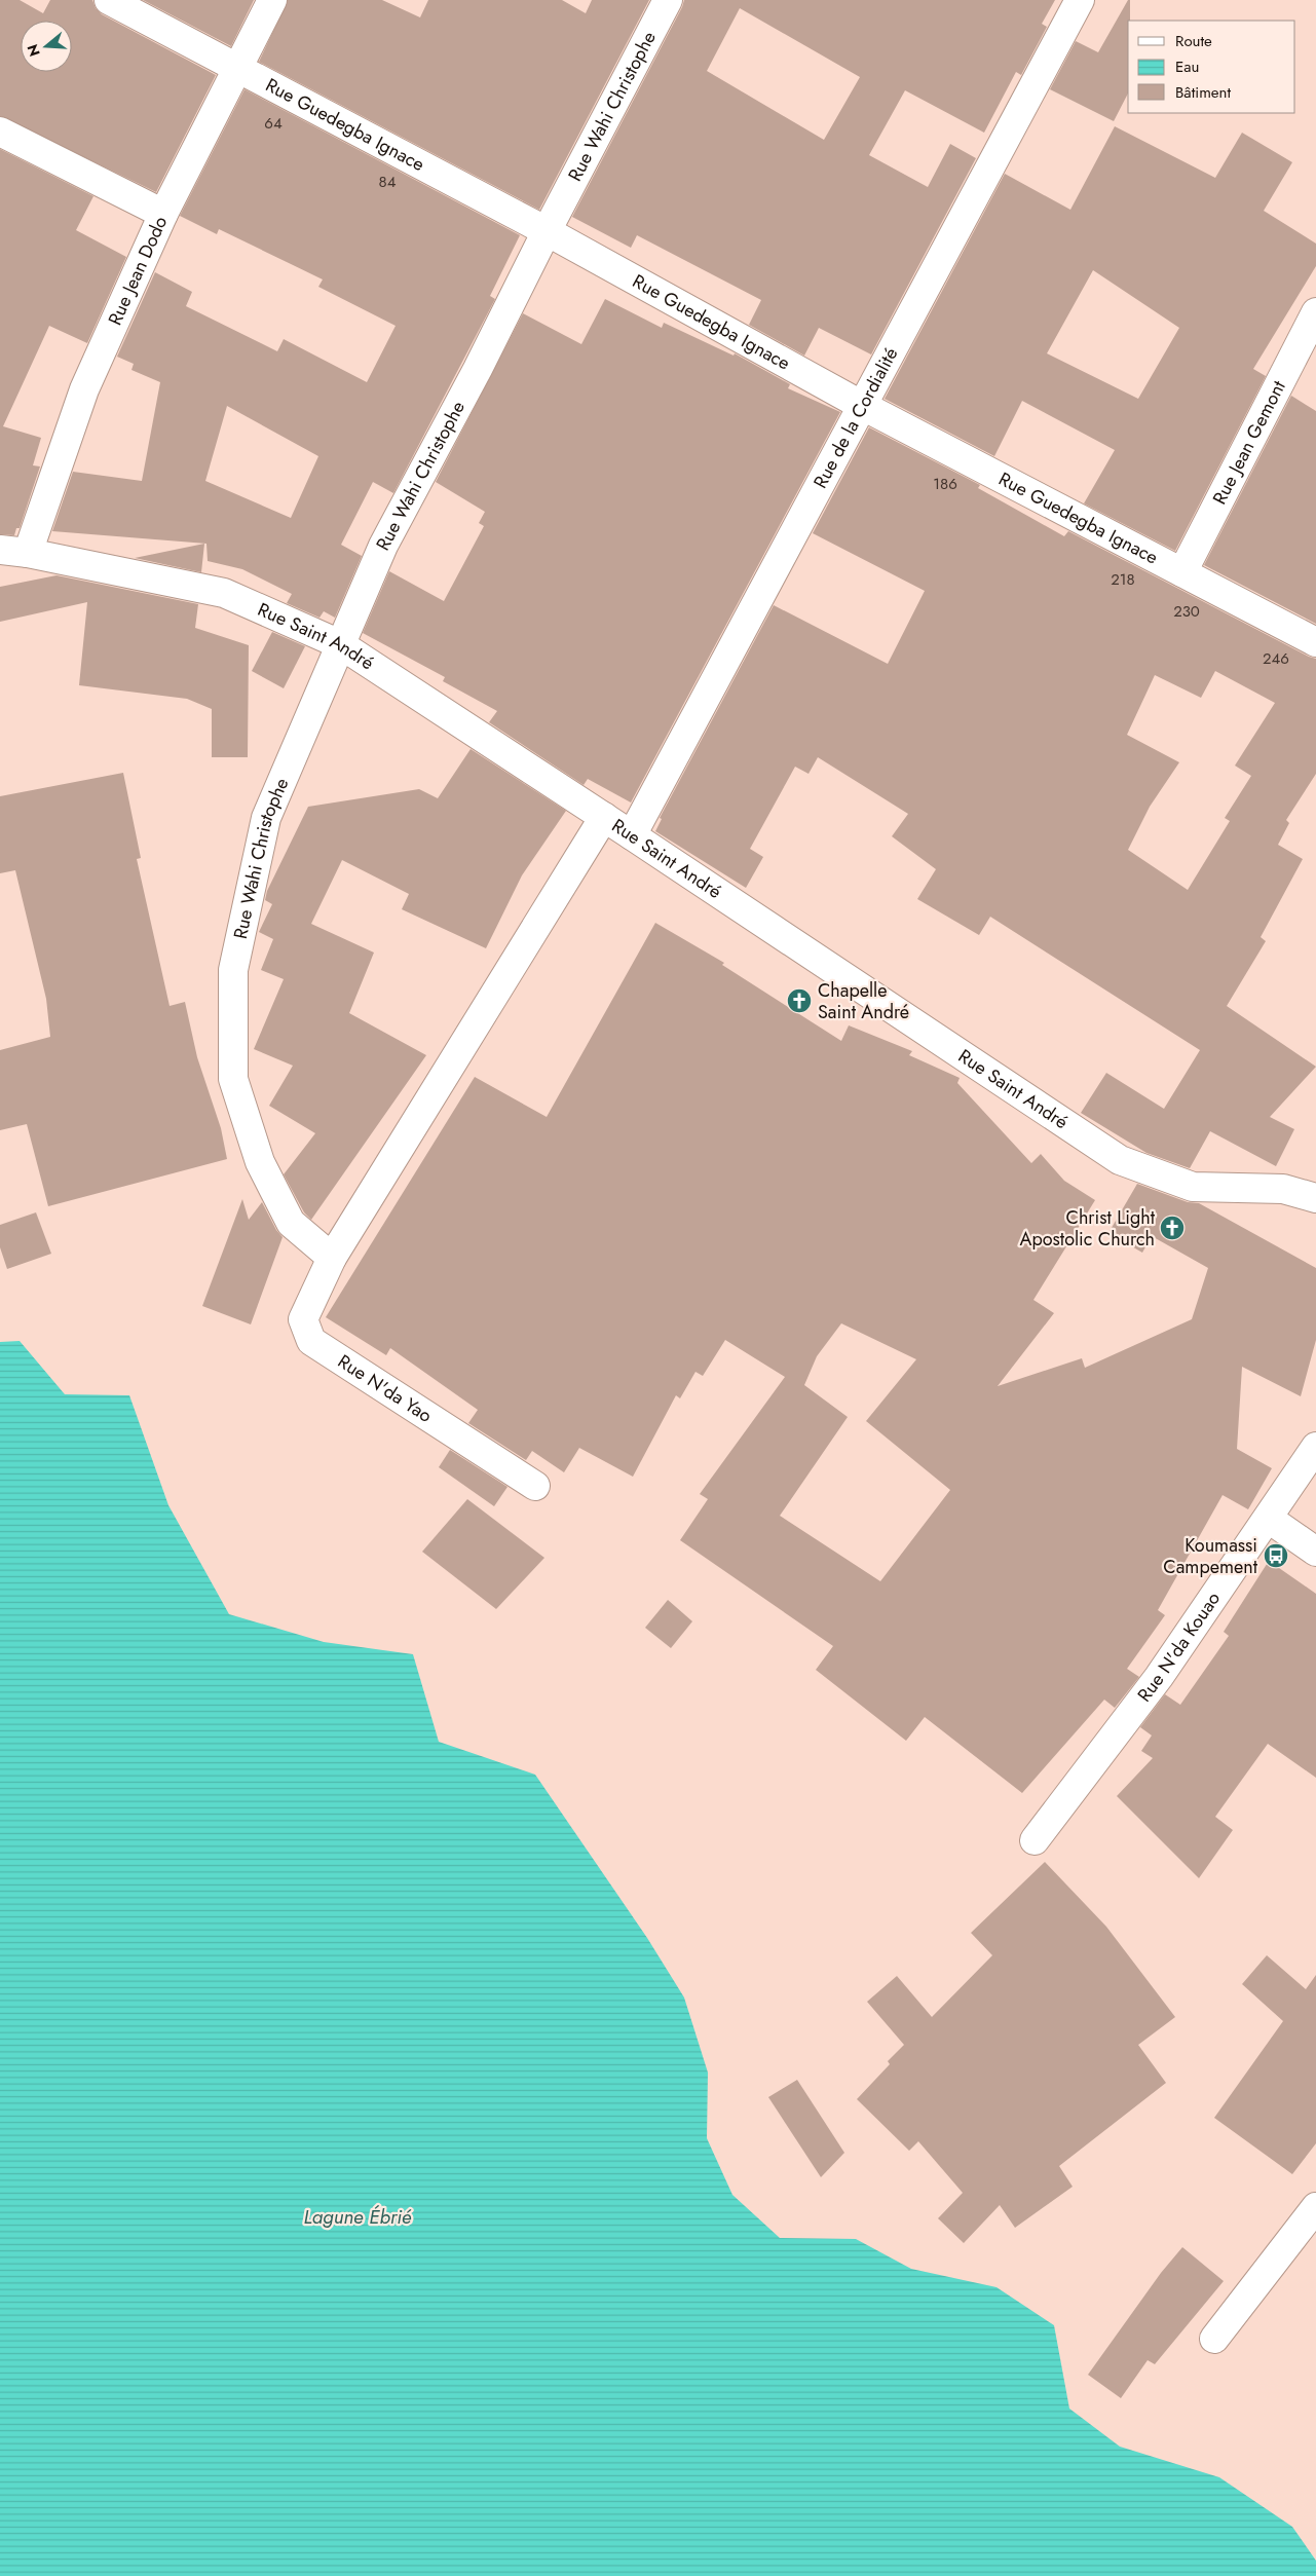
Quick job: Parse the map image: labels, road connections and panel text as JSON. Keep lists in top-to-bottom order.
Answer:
{
  "streets": {
    "street": [
      "Rue Wahi Christophe",
      "Rue Guedegba Ignace",
      "Rue Jean Dodo",
      "Rue de la Cordialité",
      "Rue Jean Gemont",
      "Rue Saint André",
      "Rue N'da Yao",
      "Rue N'da Kouao"
    ]
  },
  "crossings": [
    ["Rue Wahi Christophe", "Rue Guedegba Ignace"],
    ["Rue Wahi Christophe", "Rue Saint André"],
    ["Rue Wahi Christophe", "Rue N'da Yao"],
    ["Rue Guedegba Ignace", "Rue Jean Dodo"],
    ["Rue Guedegba Ignace", "Rue de la Cordialité"],
    ["Rue Guedegba Ignace", "Rue Jean Gemont"],
    ["Rue Jean Dodo", "Rue Saint André"],
    ["Rue de la Cordialité", "Rue Saint André"]
  ],
  "water": ["Lagune Ébrié"],
  "places": {
    "church": ["Chapelle Saint André", "Christ Light Apostolic Church"],
    "bus stop": ["Koumassi Campement"]
  },
  "house_numbers": [
    "64",
    "84",
    "186",
    "218",
    "230",
    "246"
  ],
  "legend": ["Route", "Eau", "Bâtiment"],
  "north": "left"
}
